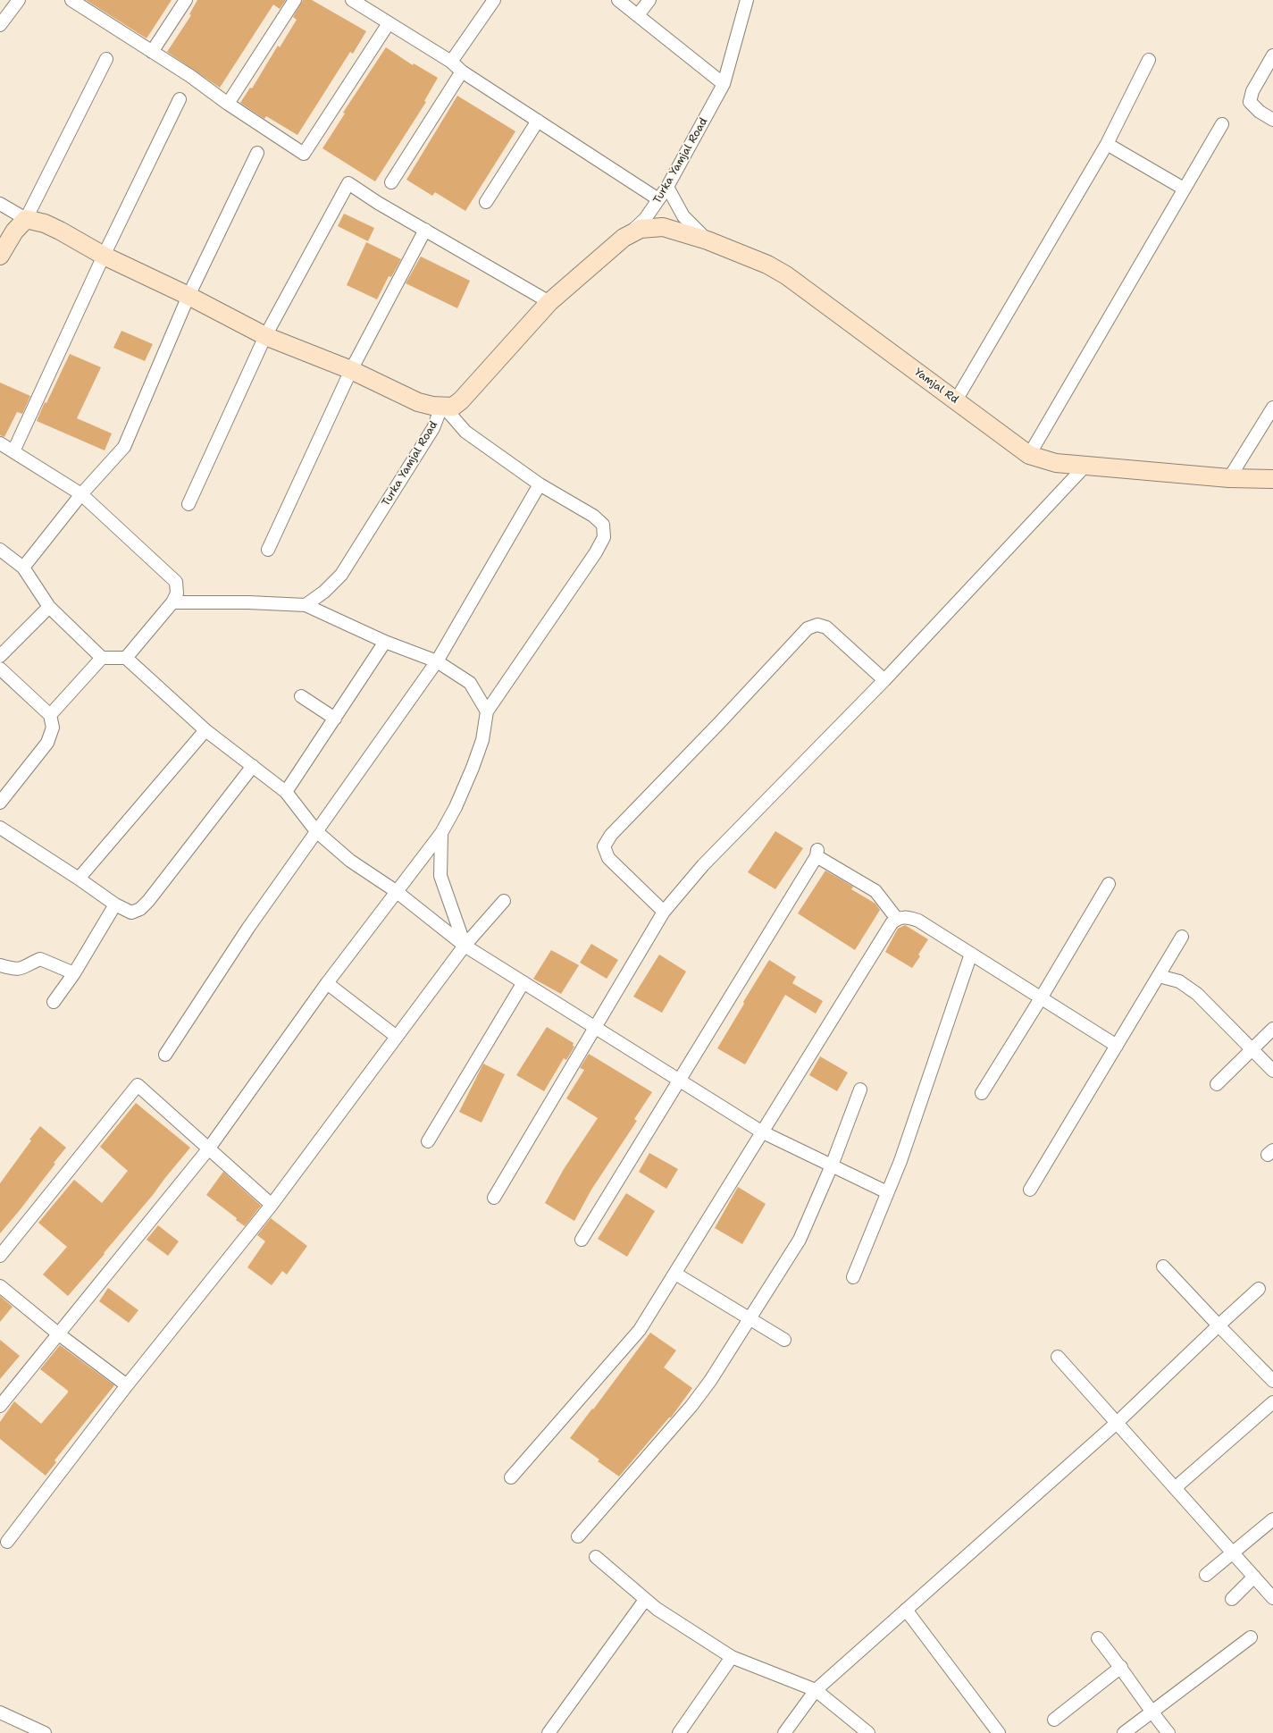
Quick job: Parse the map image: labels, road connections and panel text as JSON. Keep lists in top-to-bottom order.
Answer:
{
  "streets": {
    "main road": ["Turka Yamjal Road", "Yamjal Rd"]
  },
  "crossings": [
    ["Turka Yamjal Road", "Yamjal Rd"]
  ]
}
